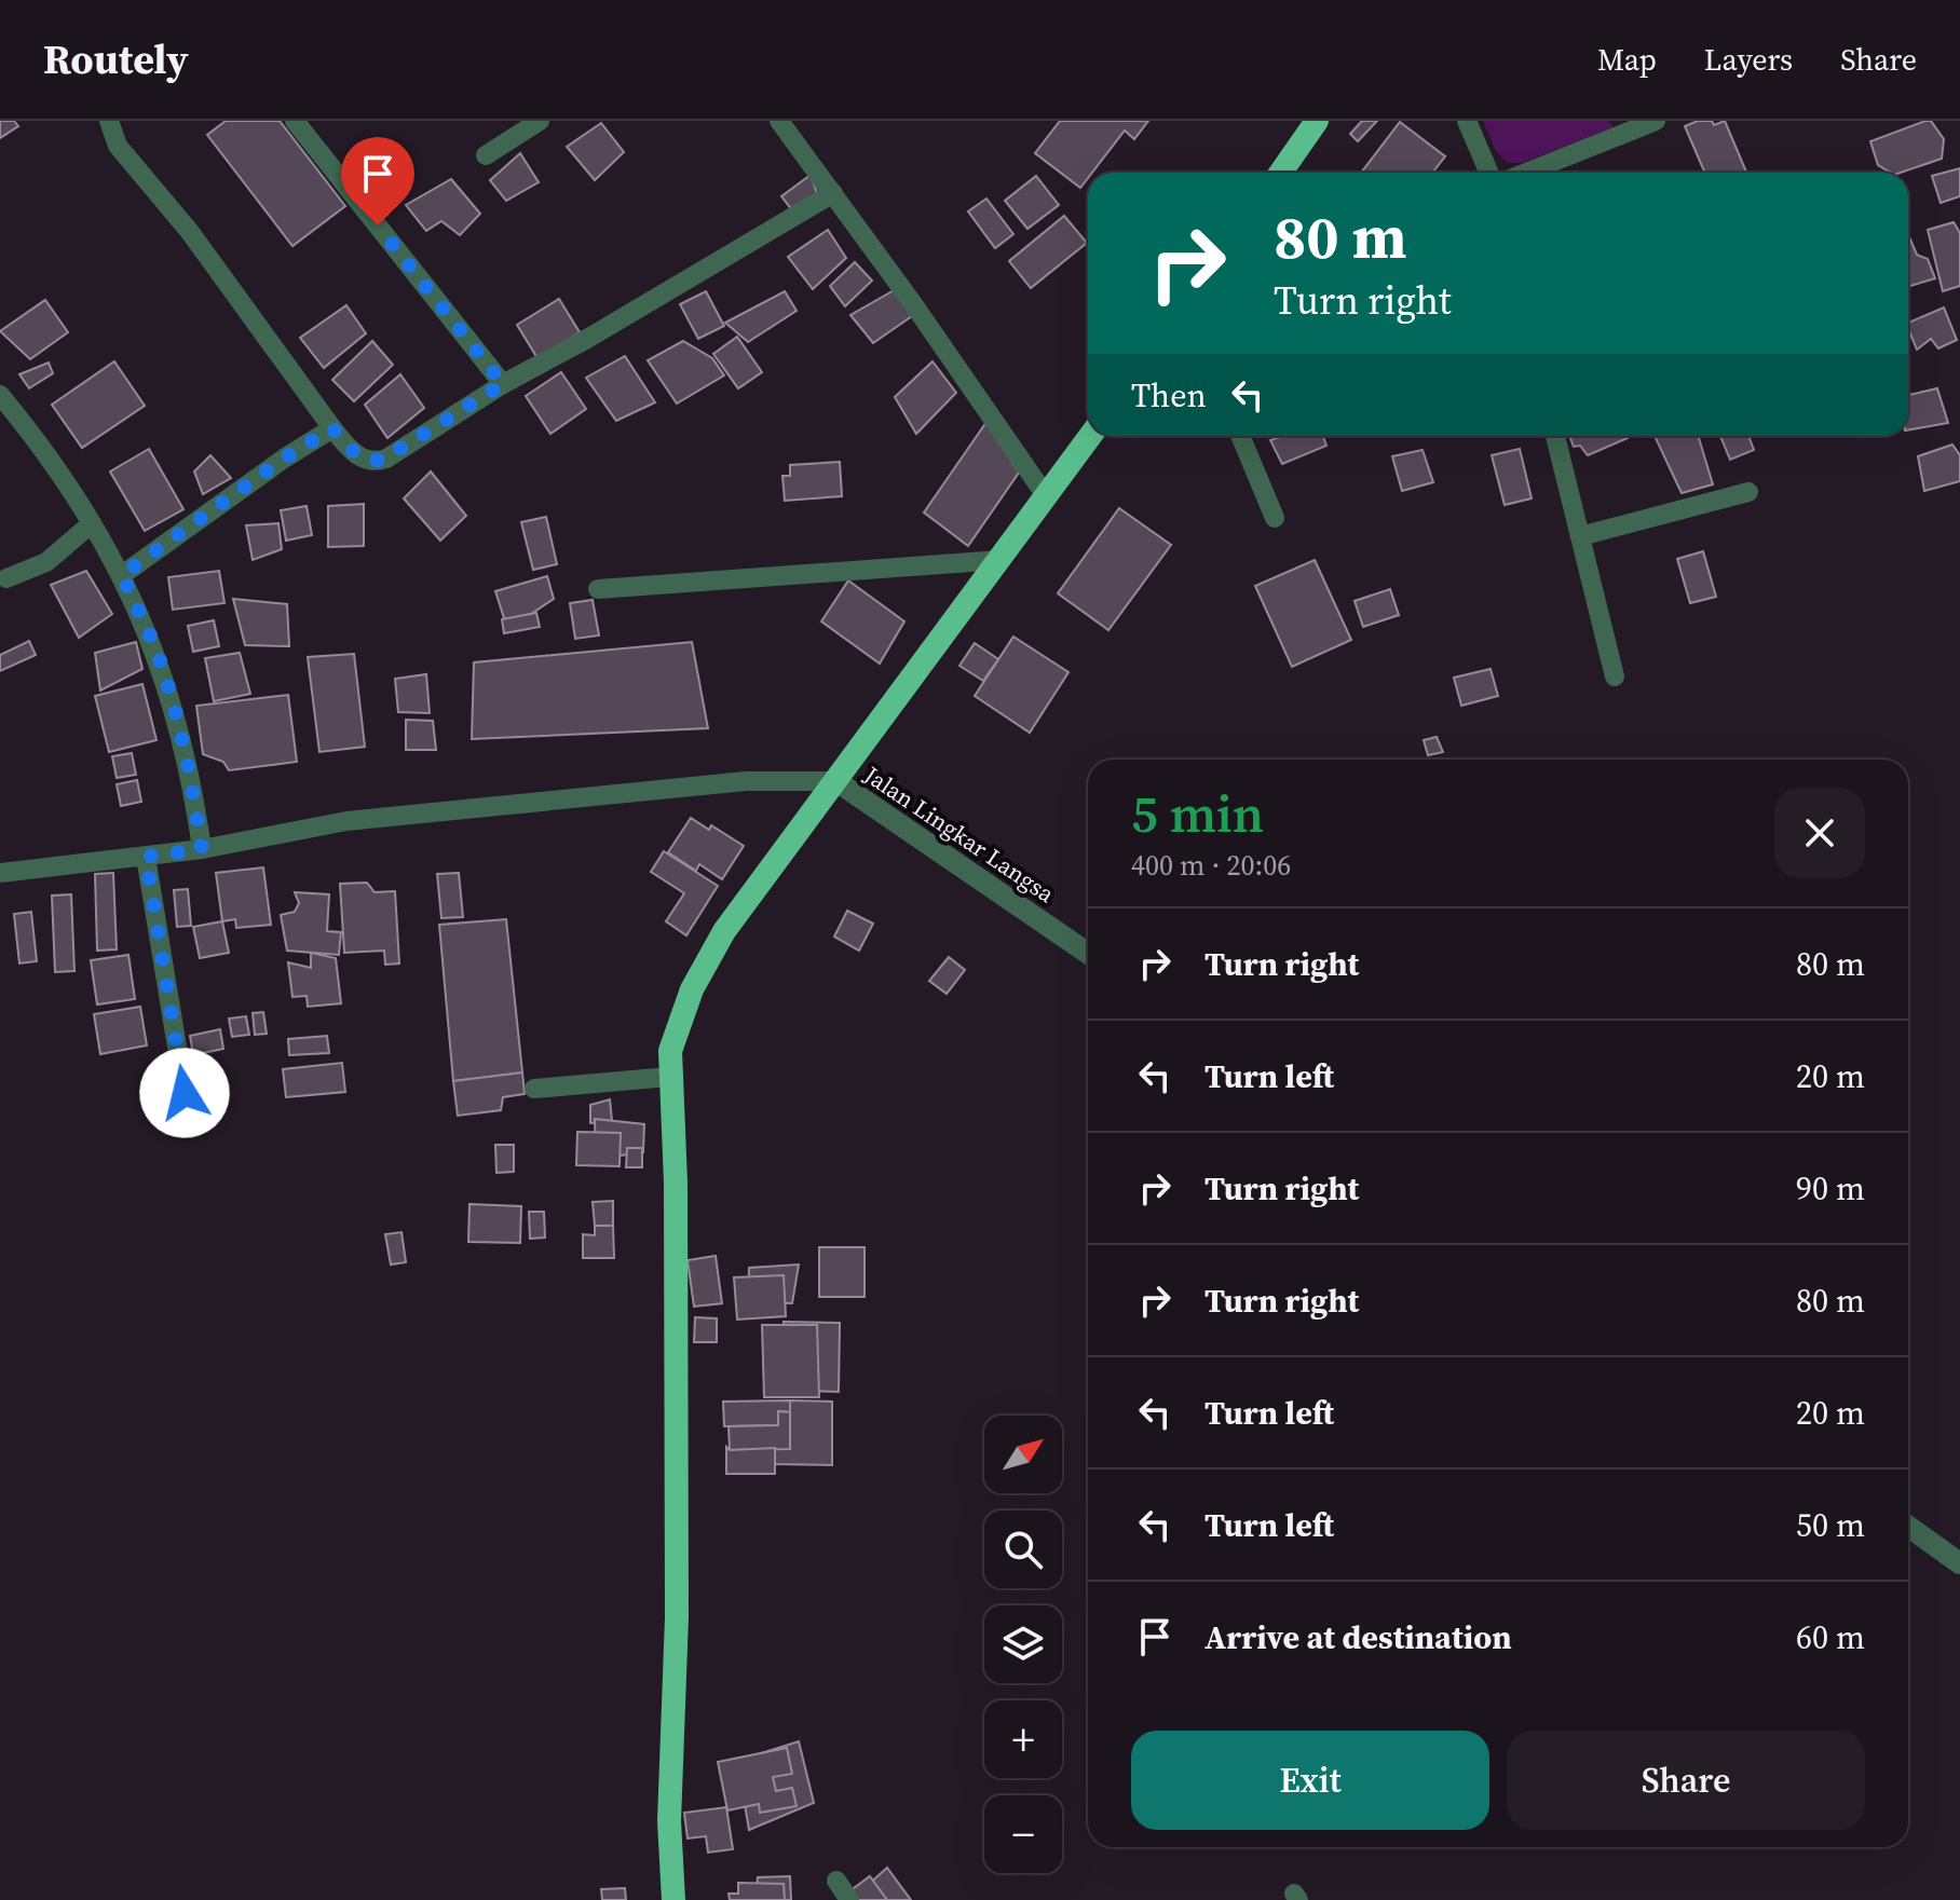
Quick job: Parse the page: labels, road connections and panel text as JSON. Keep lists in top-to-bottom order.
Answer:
{
  "streets": {
    "street": ["Jalan Lingkar Langsa"]
  },
  "north": "top right",
  "page": {
    "header": "Routely",
    "nav": ["Map", "Layers", "Share"],
    "turn": ["80 m", "Turn right"],
    "then": "Then",
    "heading": ["5 min", "400 m · 20:06"],
    "list": [
      {
        "name": "Turn right",
        "value": "80 m"
      },
      {
        "name": "Turn left",
        "value": "20 m"
      },
      {
        "name": "Turn right",
        "value": "90 m"
      },
      {
        "name": "Turn right",
        "value": "80 m"
      },
      {
        "name": "Turn left",
        "value": "20 m"
      },
      {
        "name": "Turn left",
        "value": "50 m"
      },
      {
        "name": "Arrive at destination",
        "value": "60 m"
      }
    ],
    "map_buttons": ["+", "−"],
    "buttons": ["Exit", "Share"]
  }
}
